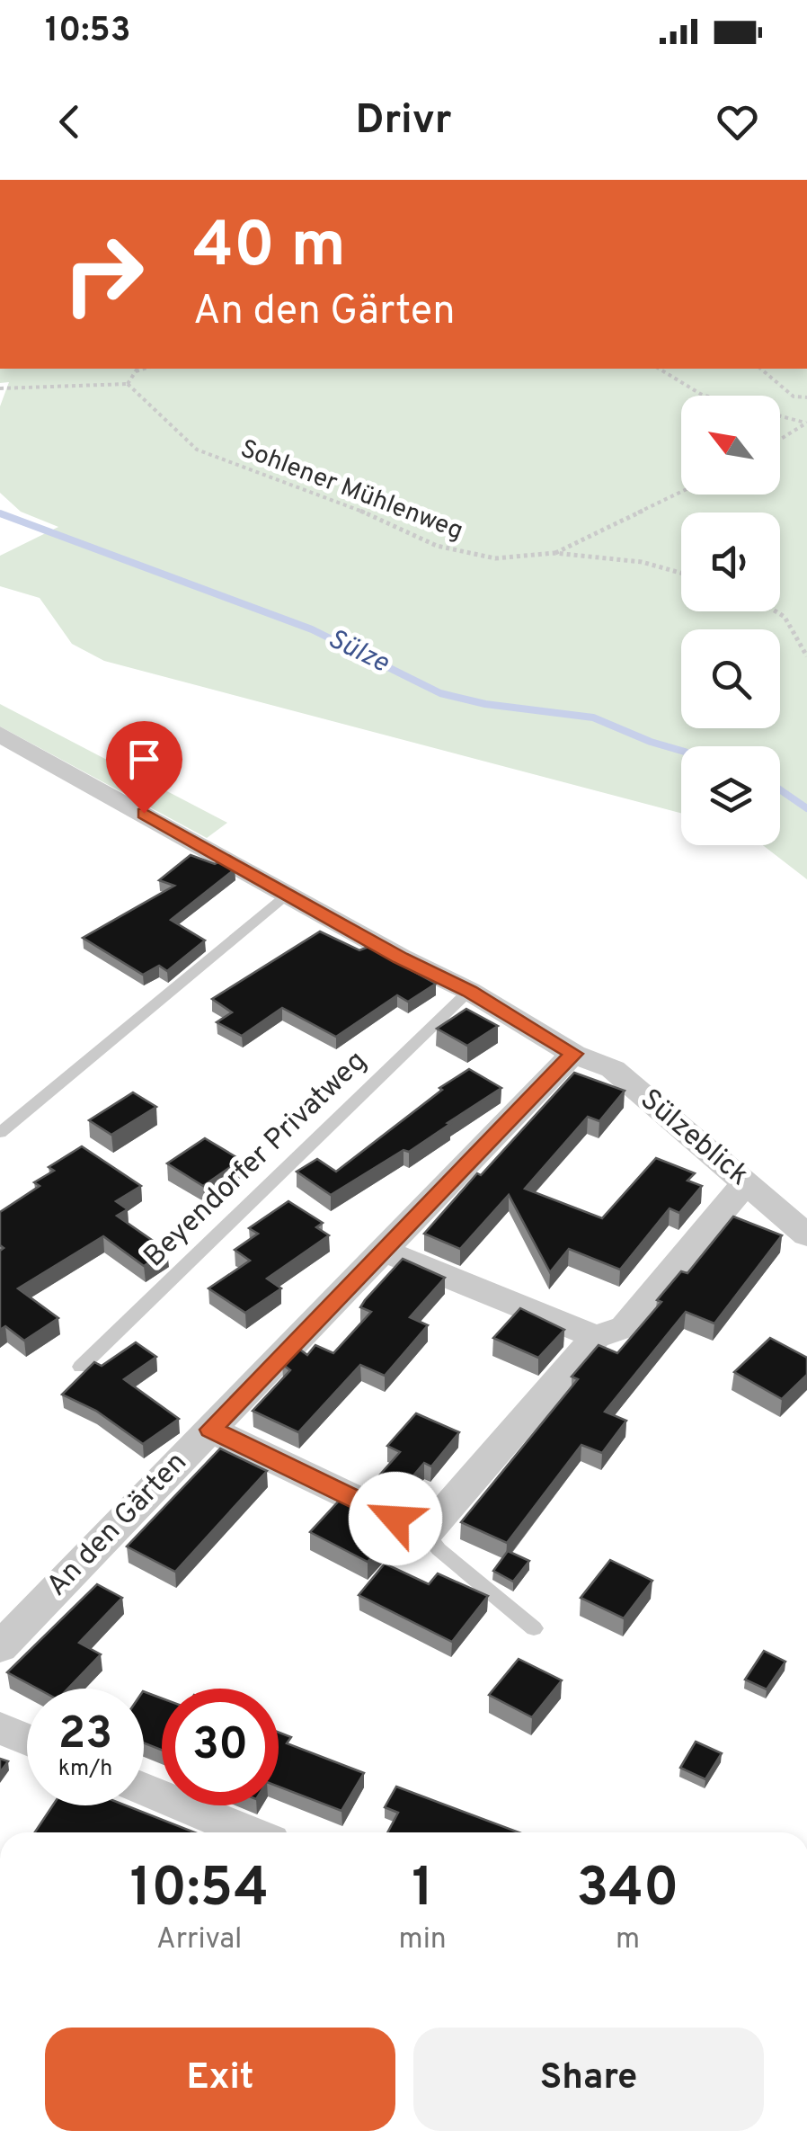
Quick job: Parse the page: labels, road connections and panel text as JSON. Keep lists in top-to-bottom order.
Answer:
{
  "streets": {
    "street": ["Sülzeblick", "An den Gärten"],
    "lane": ["Beyendorfer Privatweg"],
    "path": ["Sohlener Mühlenweg"]
  },
  "crossings": [
    ["Sülzeblick", "Beyendorfer Privatweg"],
    ["Sülzeblick", "An den Gärten"]
  ],
  "water": ["Sülze"],
  "north": "top left",
  "page": {
    "status": "10:53",
    "header": "Drivr",
    "turn": ["40 m", "An den Gärten"],
    "speed": "23 km/h",
    "limit": "30",
    "eta": [
      "10:54",
      "Arrival",
      "1",
      "min",
      "340",
      "m"
    ],
    "buttons": ["Exit", "Share"]
  }
}
